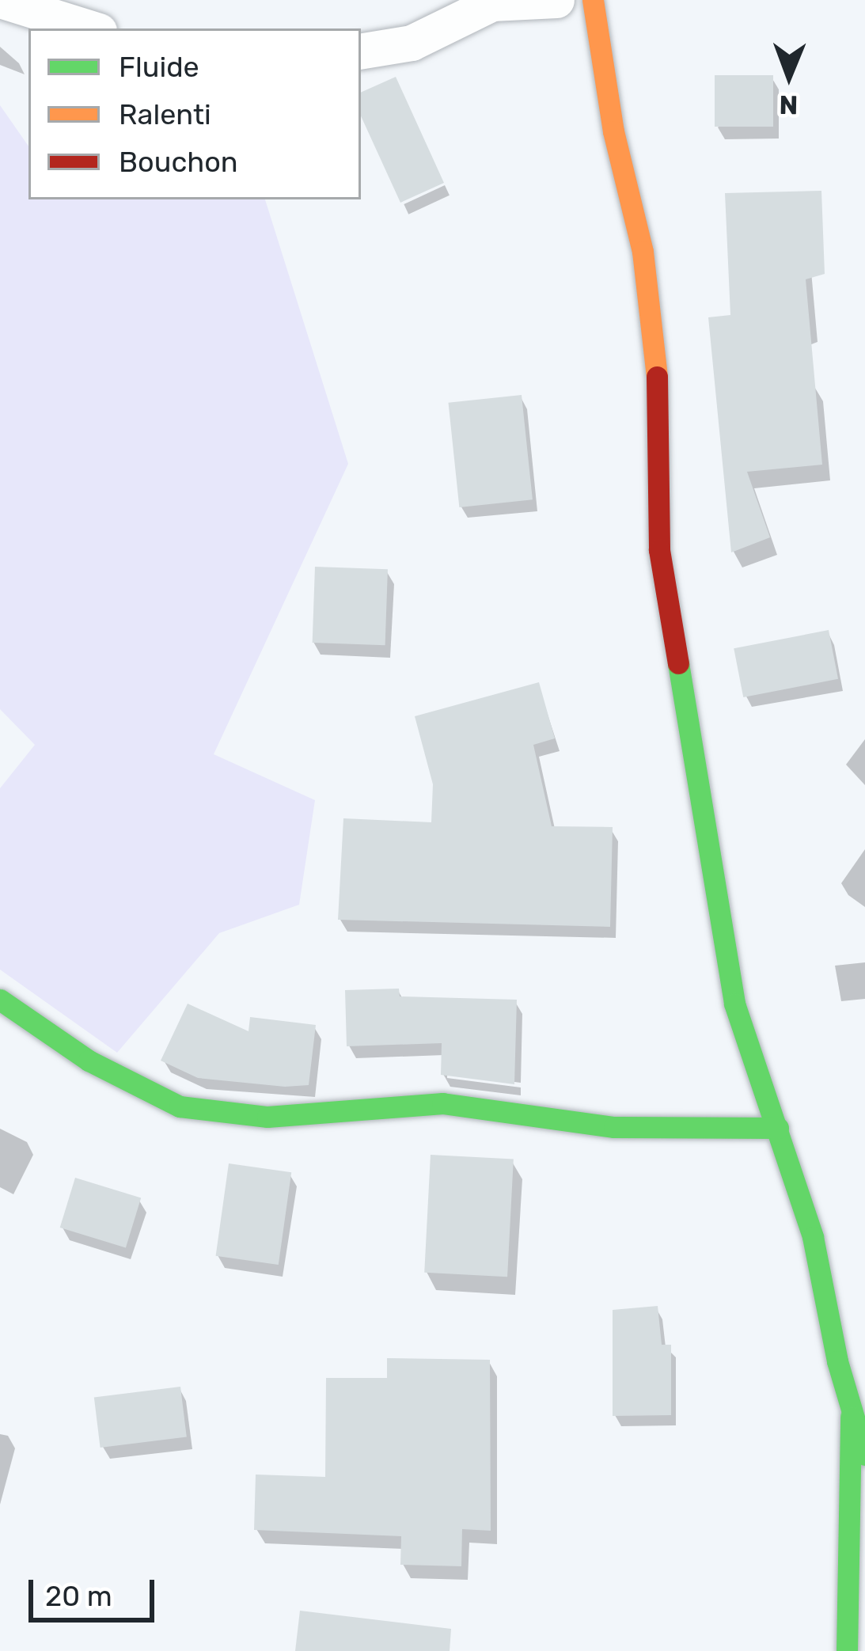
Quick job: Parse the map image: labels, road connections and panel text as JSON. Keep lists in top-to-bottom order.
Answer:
{
  "legend": ["Fluide", "Ralenti", "Bouchon"],
  "scale_bar": "20 m",
  "north": "bottom"
}
